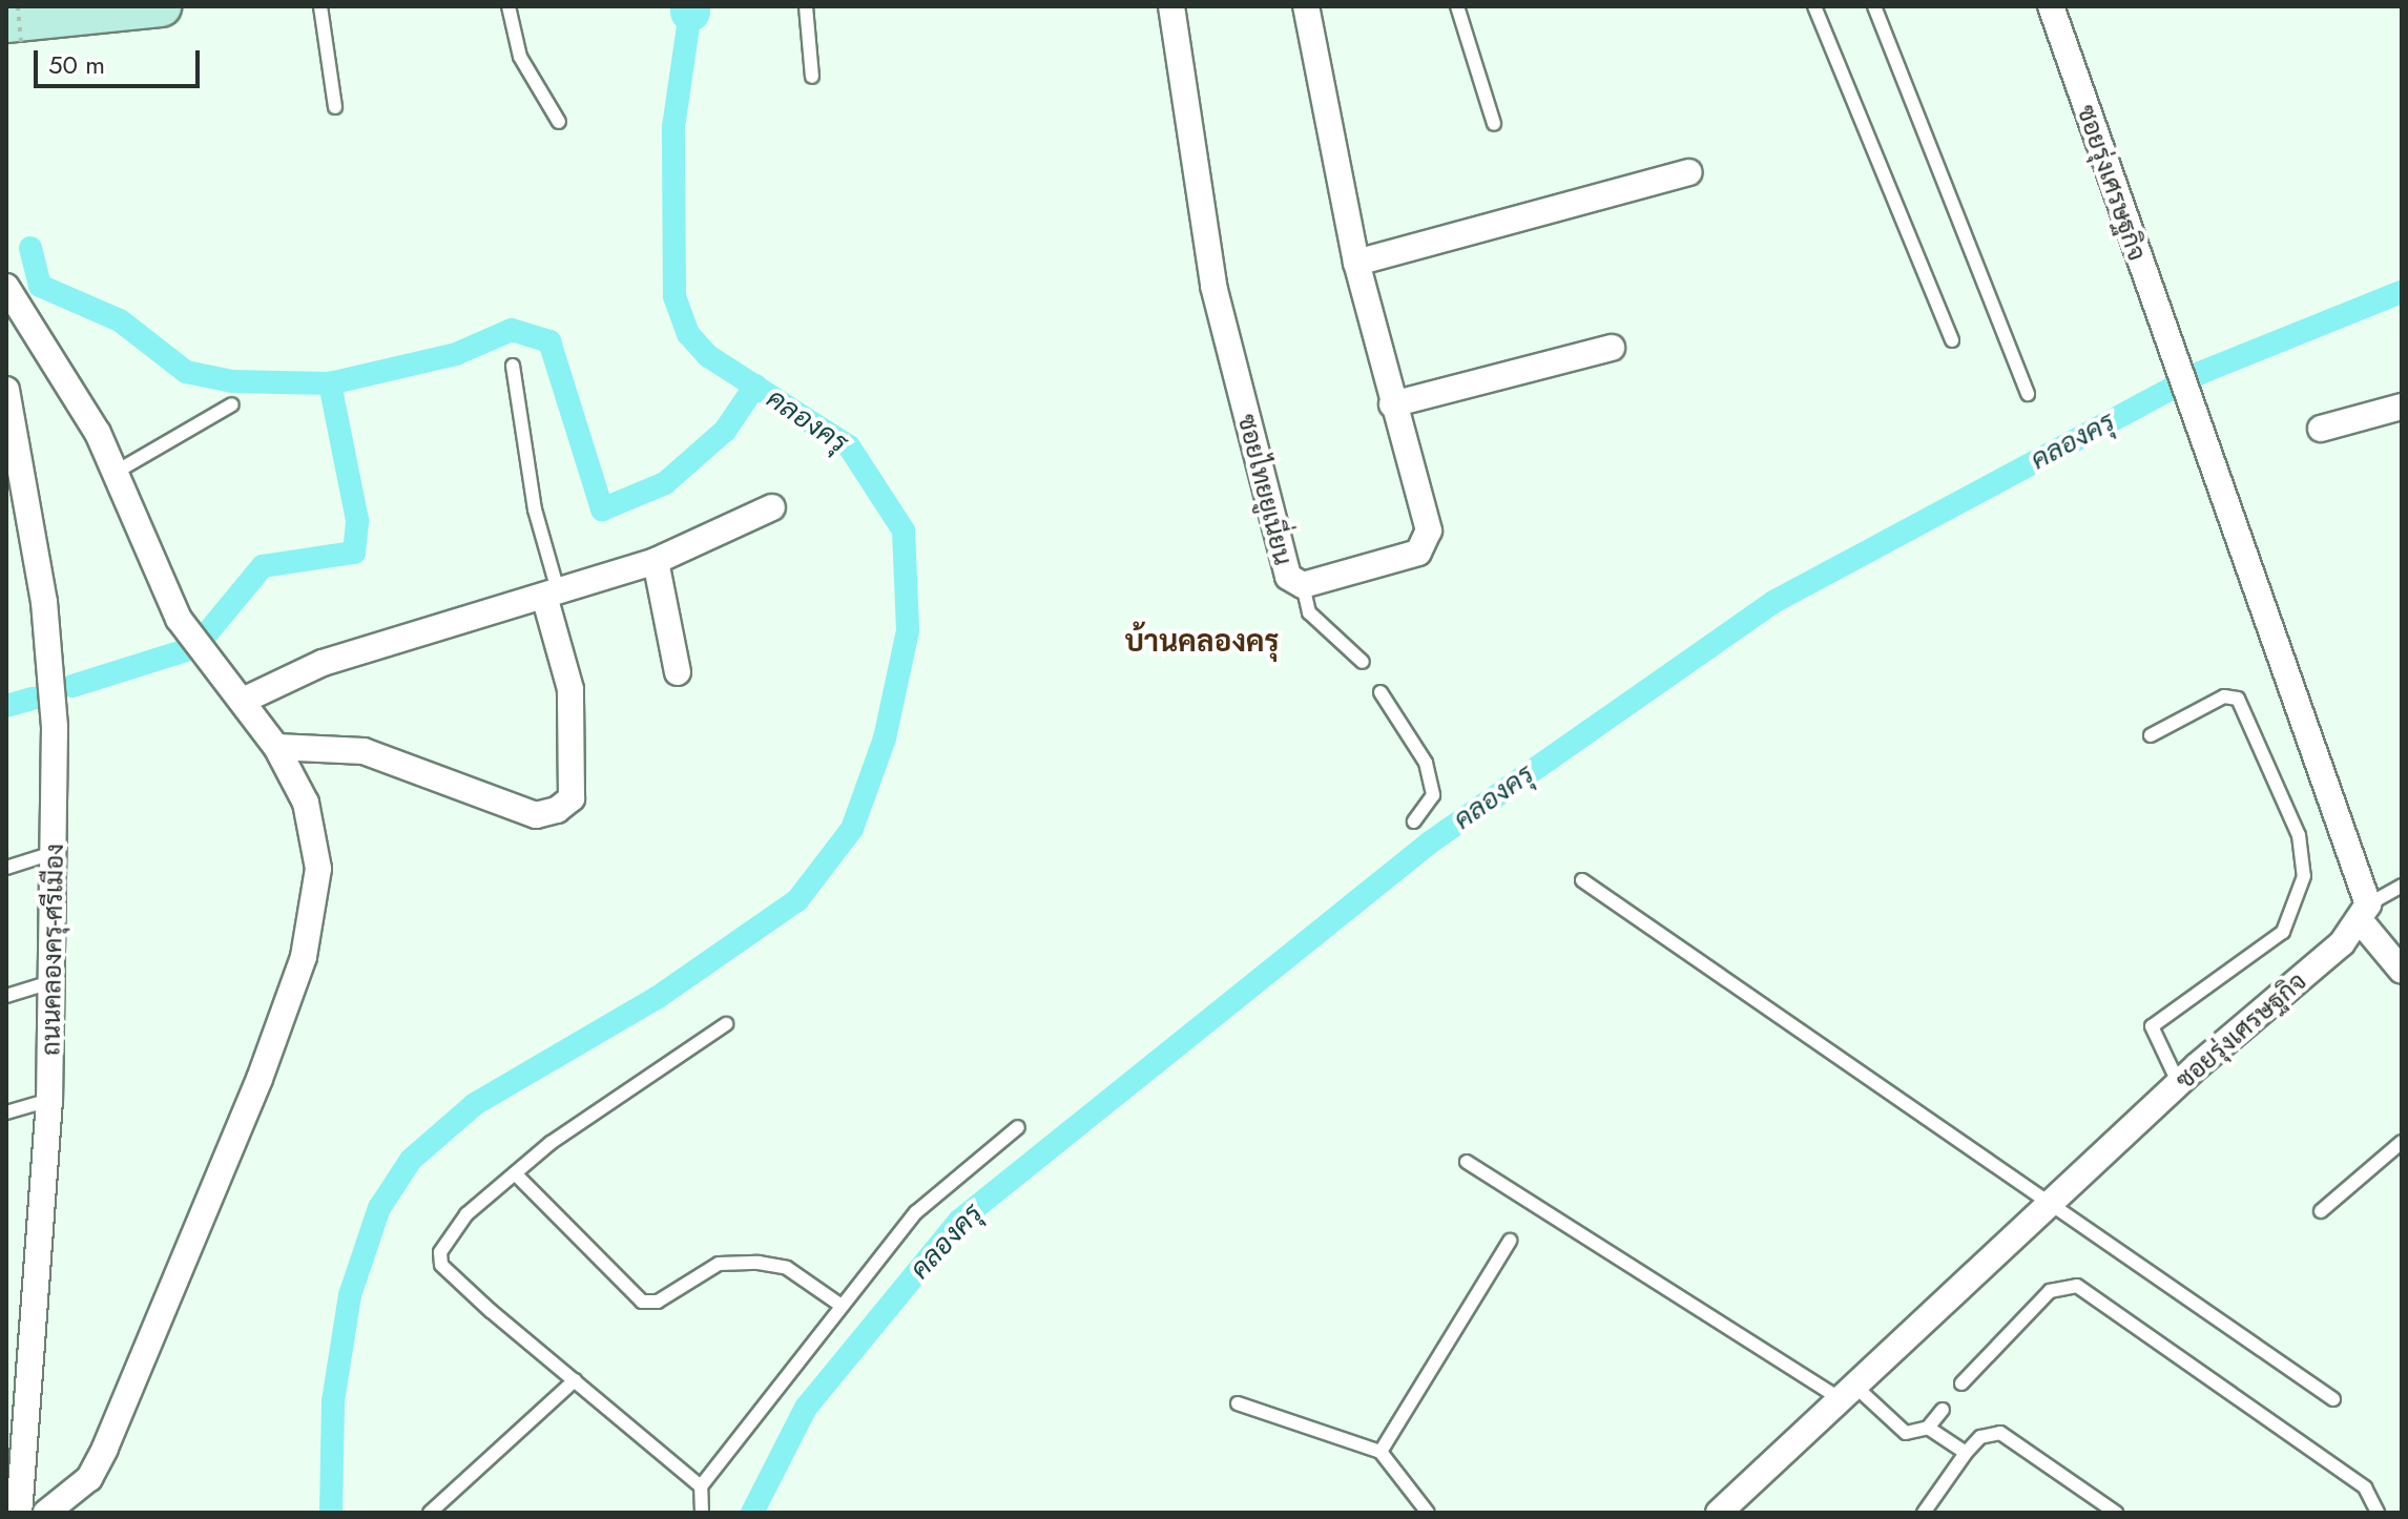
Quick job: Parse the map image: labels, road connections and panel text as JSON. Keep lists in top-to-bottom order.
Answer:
{
  "streets": {
    "street": ["ซอยรุ่งเศรษฐกิจ", "ซอยไทยยูเนี่ยน", "ถนนคลองครุ-ศรีเมือง"]
  },
  "districts": ["บ้านคลองครุ"],
  "water": ["คลองครุ"],
  "scale_bar": "50 m"
}
